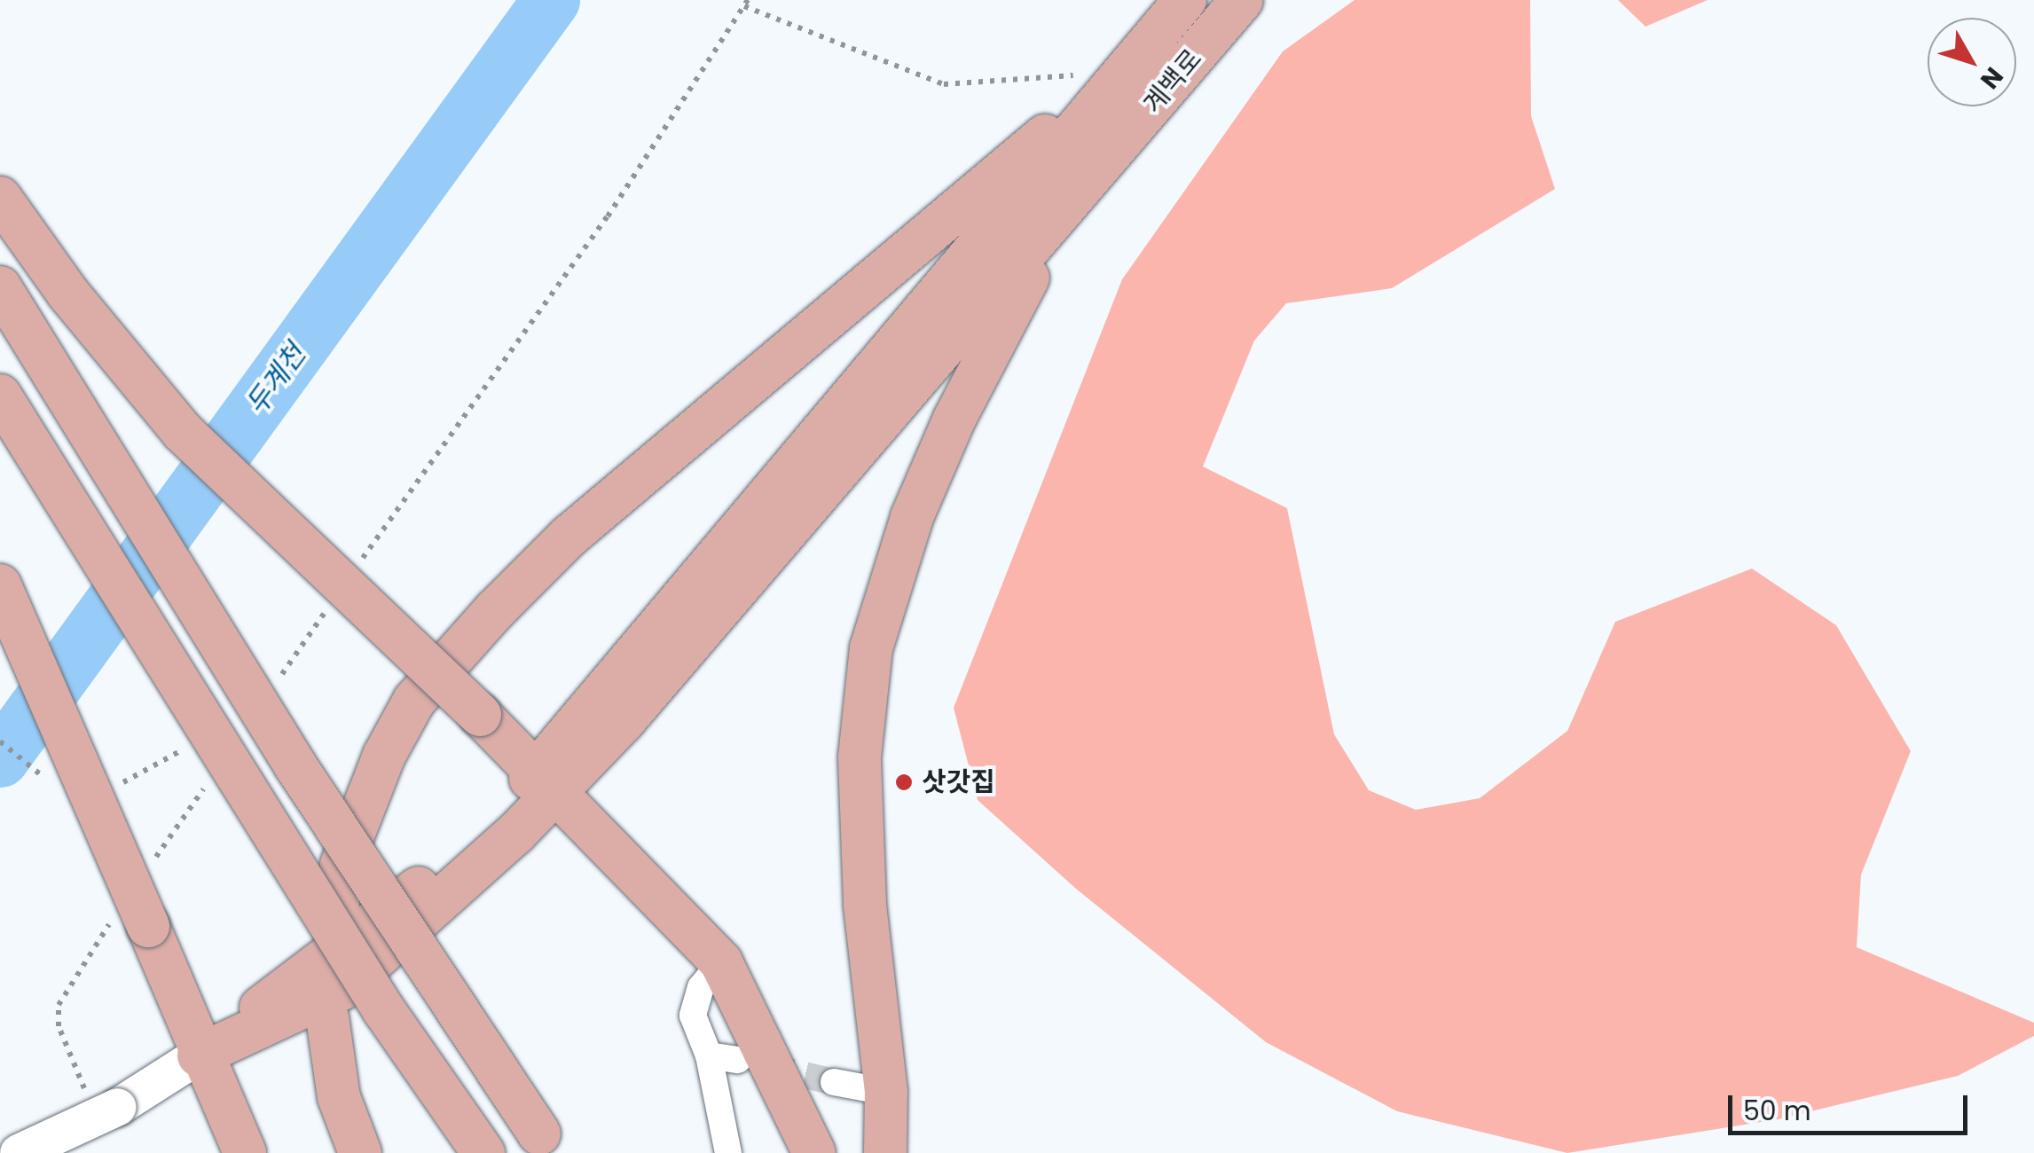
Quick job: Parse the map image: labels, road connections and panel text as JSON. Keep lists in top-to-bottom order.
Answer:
{
  "streets": {
    "main road": ["계백로"]
  },
  "water": ["두계천"],
  "places": ["삿갓집"],
  "scale_bar": "50 m",
  "north": "bottom right"
}
